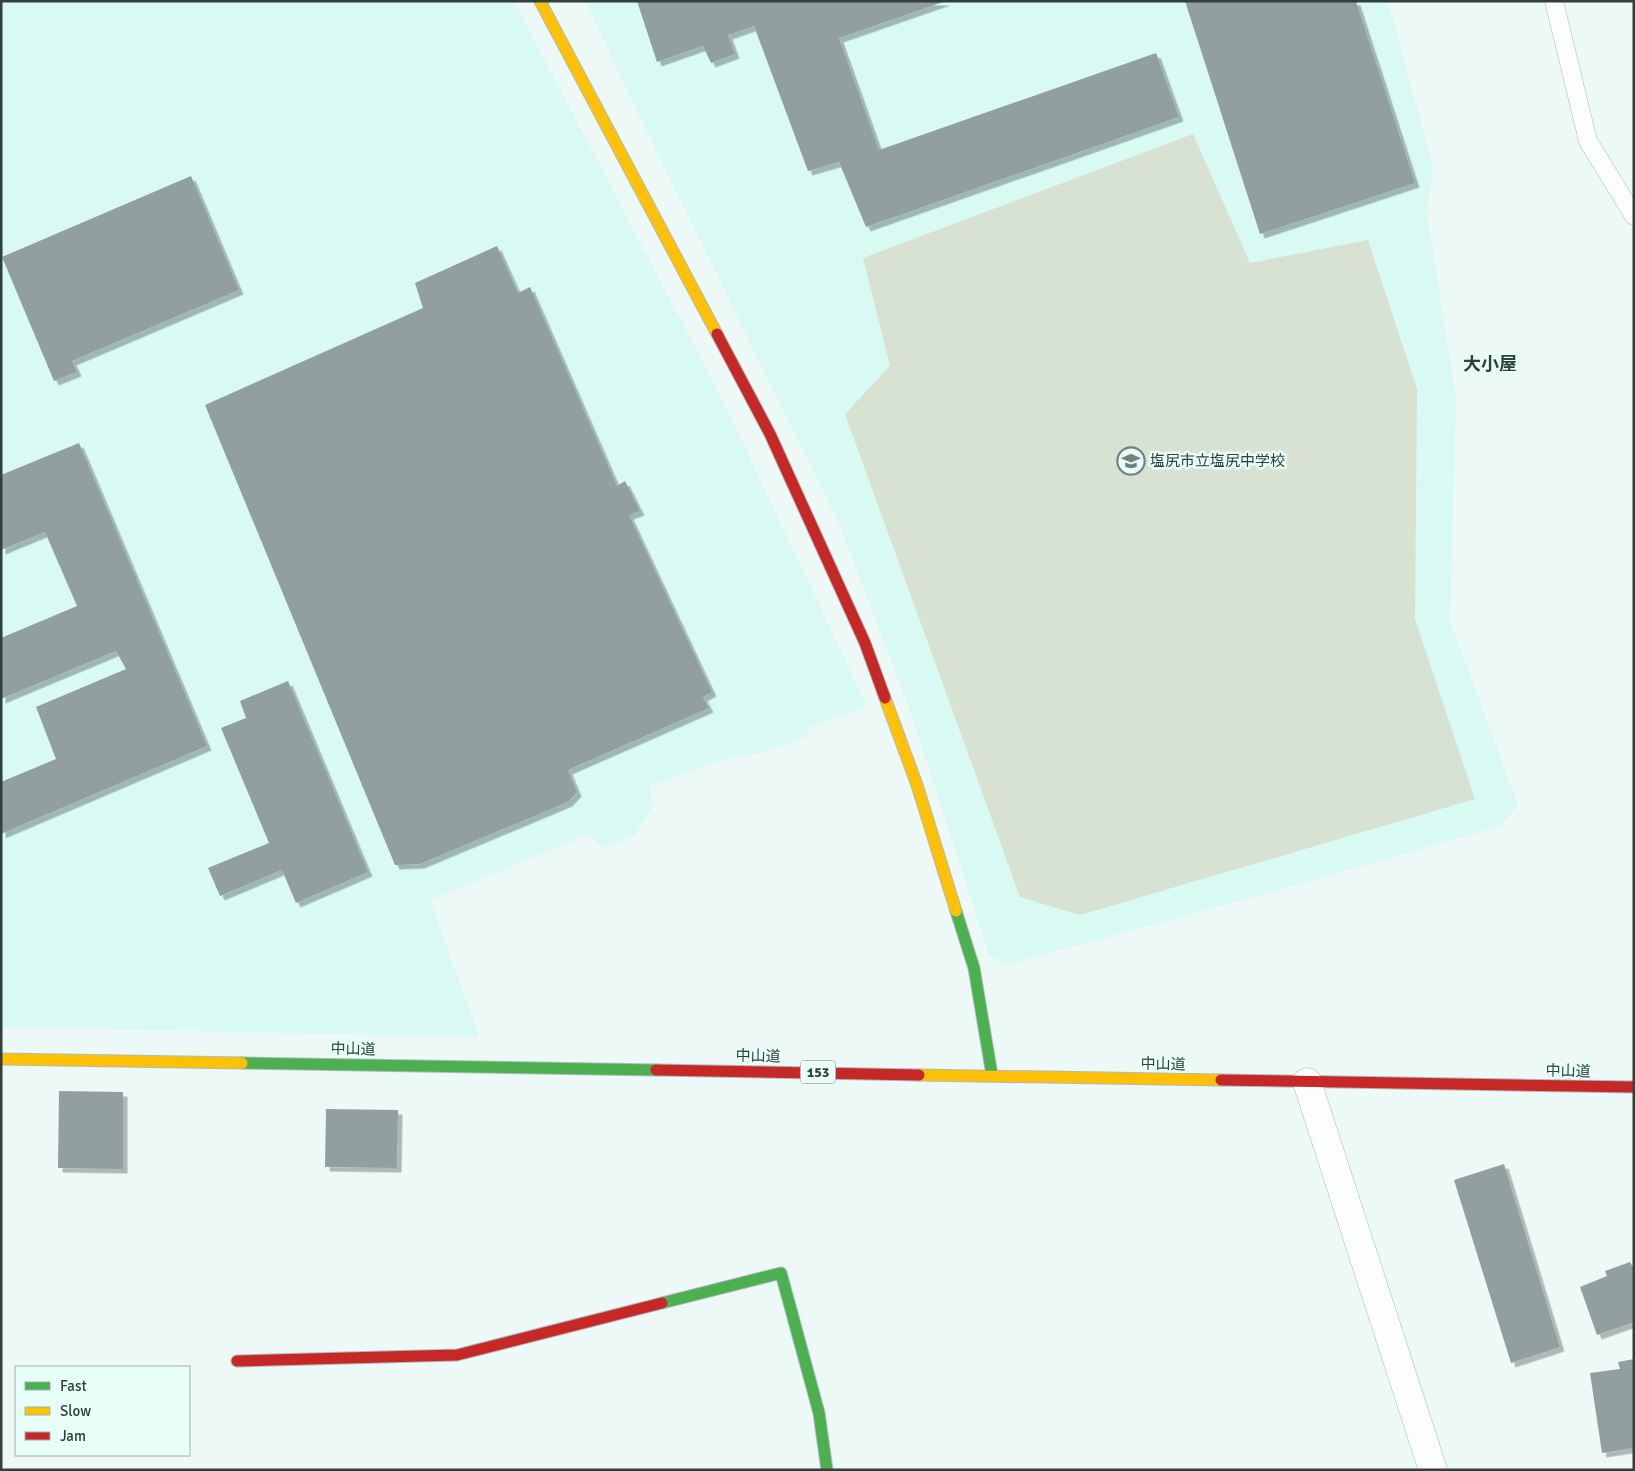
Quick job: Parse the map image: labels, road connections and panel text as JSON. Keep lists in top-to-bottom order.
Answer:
{
  "streets": {
    "main road": ["中山道", "153"]
  },
  "districts": ["大小屋"],
  "places": {
    "school or university": ["塩尻市立塩尻中学校"]
  },
  "legend": ["Fast", "Slow", "Jam"]
}
